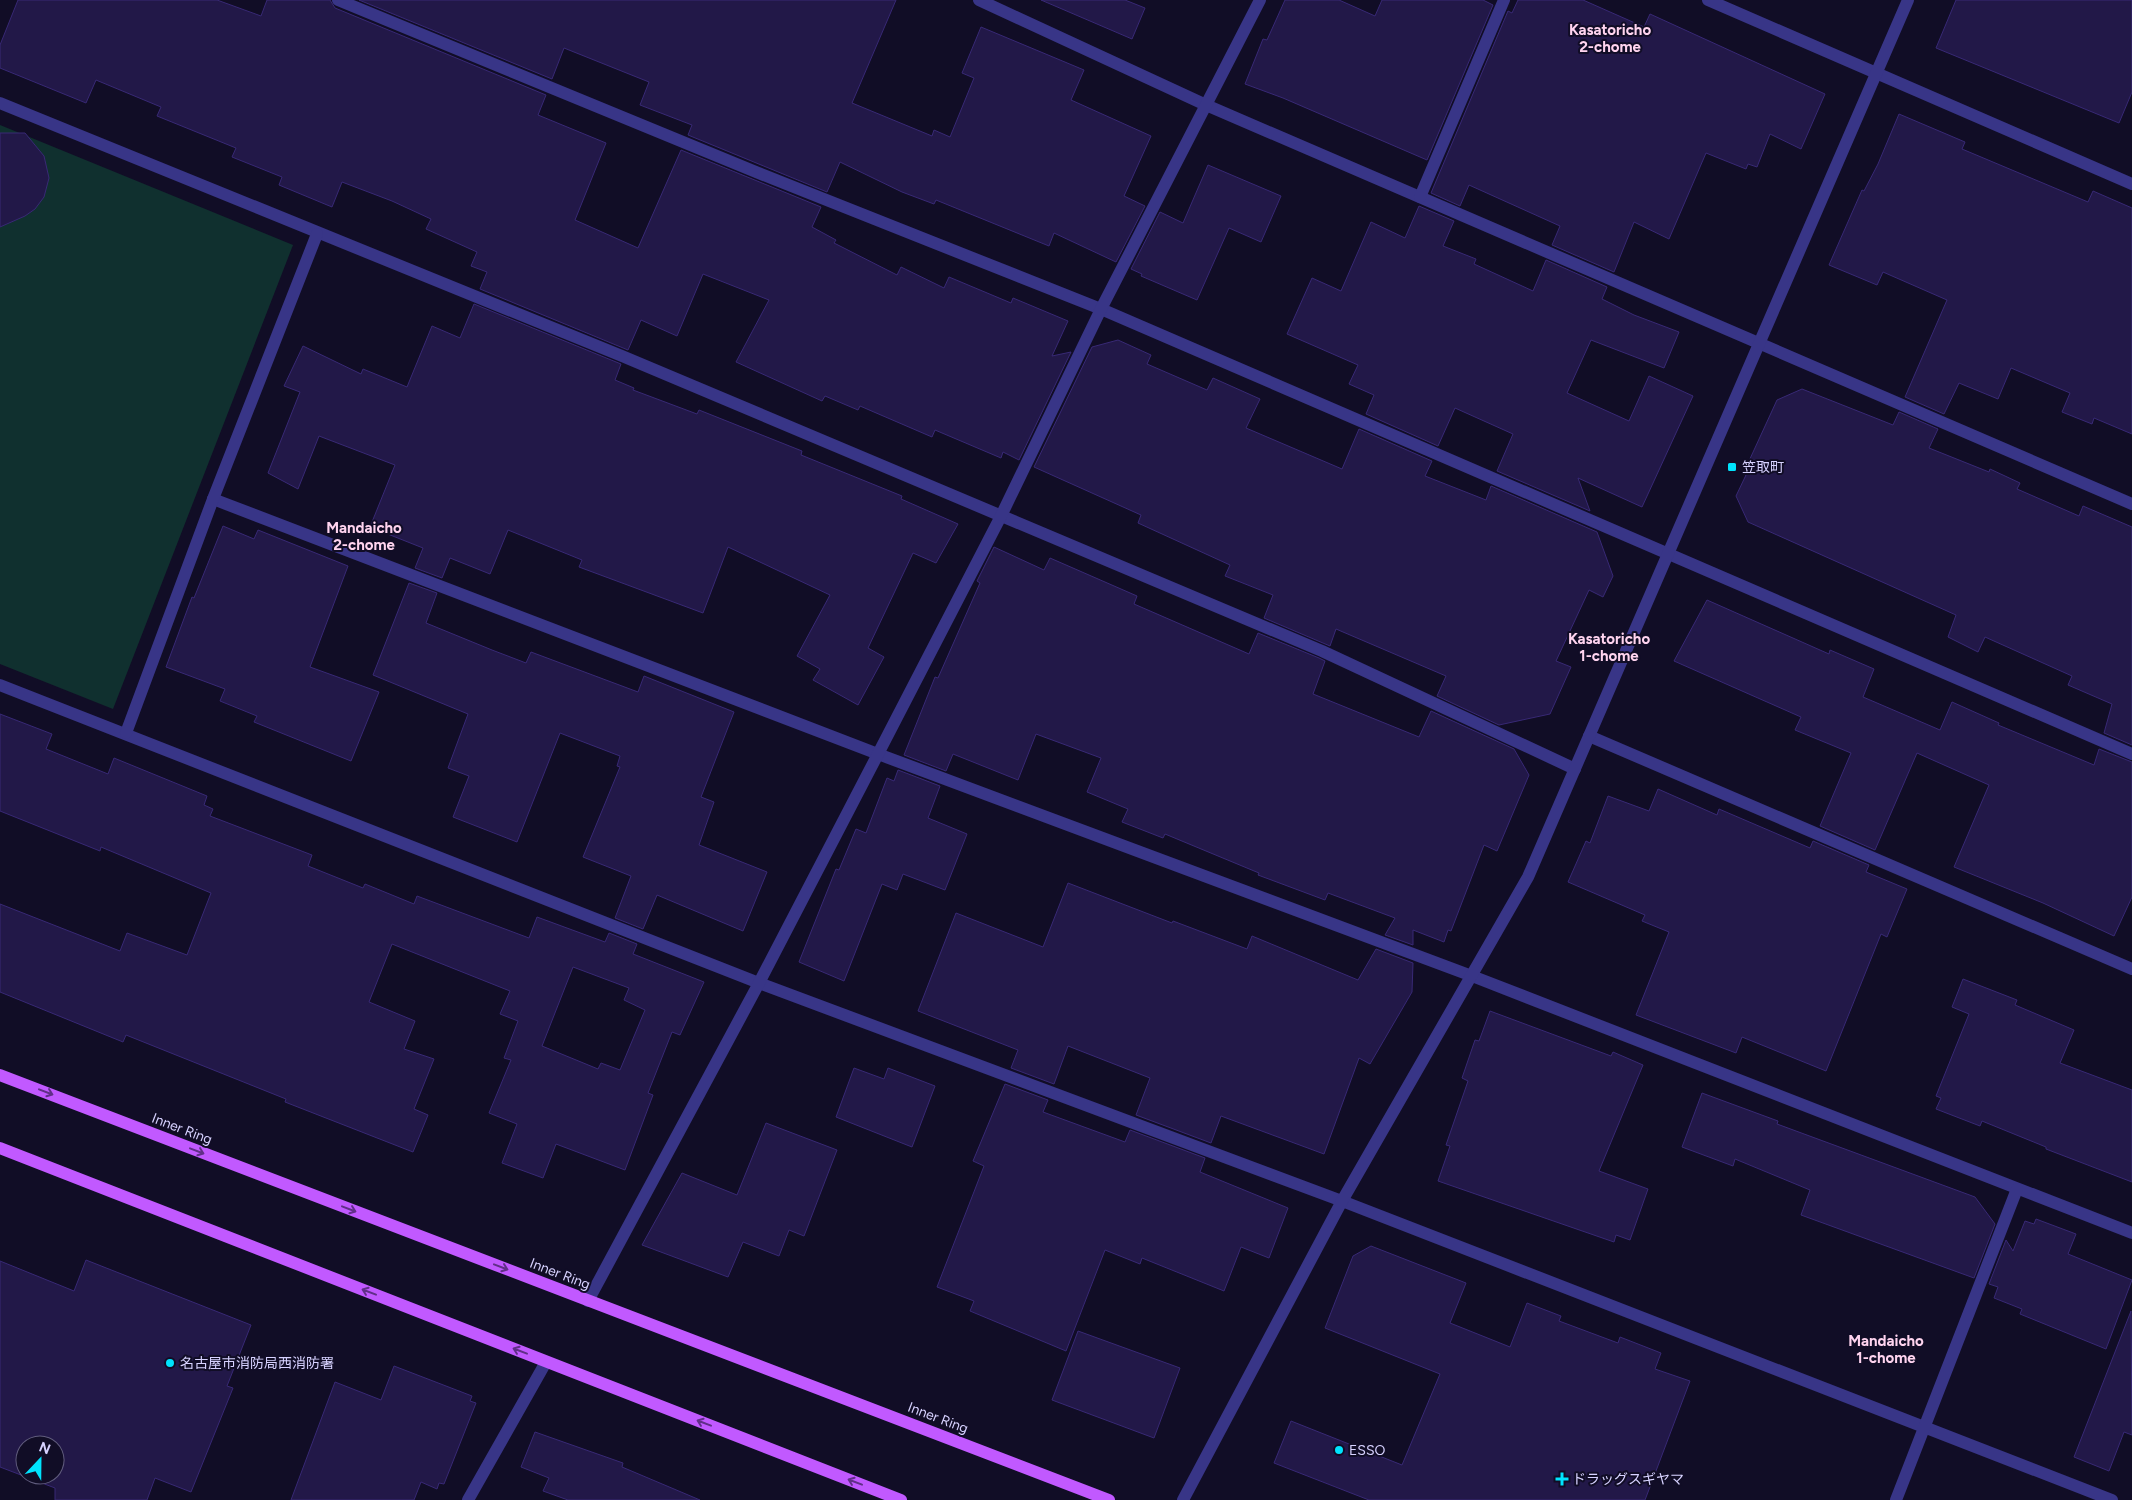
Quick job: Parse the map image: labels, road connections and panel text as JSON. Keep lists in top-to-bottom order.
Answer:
{
  "streets": {
    "main road": ["Inner Ring"]
  },
  "districts": [
    "Kasatoricho 2-chome",
    "Mandaicho 2-chome",
    "Kasatoricho 1-chome",
    "Mandaicho 1-chome"
  ],
  "places": {
    "transit": ["笠取町"],
    "other": ["名古屋市消防局西消防署", "ESSO"],
    "health": ["ドラッグスギヤマ"]
  },
  "north": "top"
}
